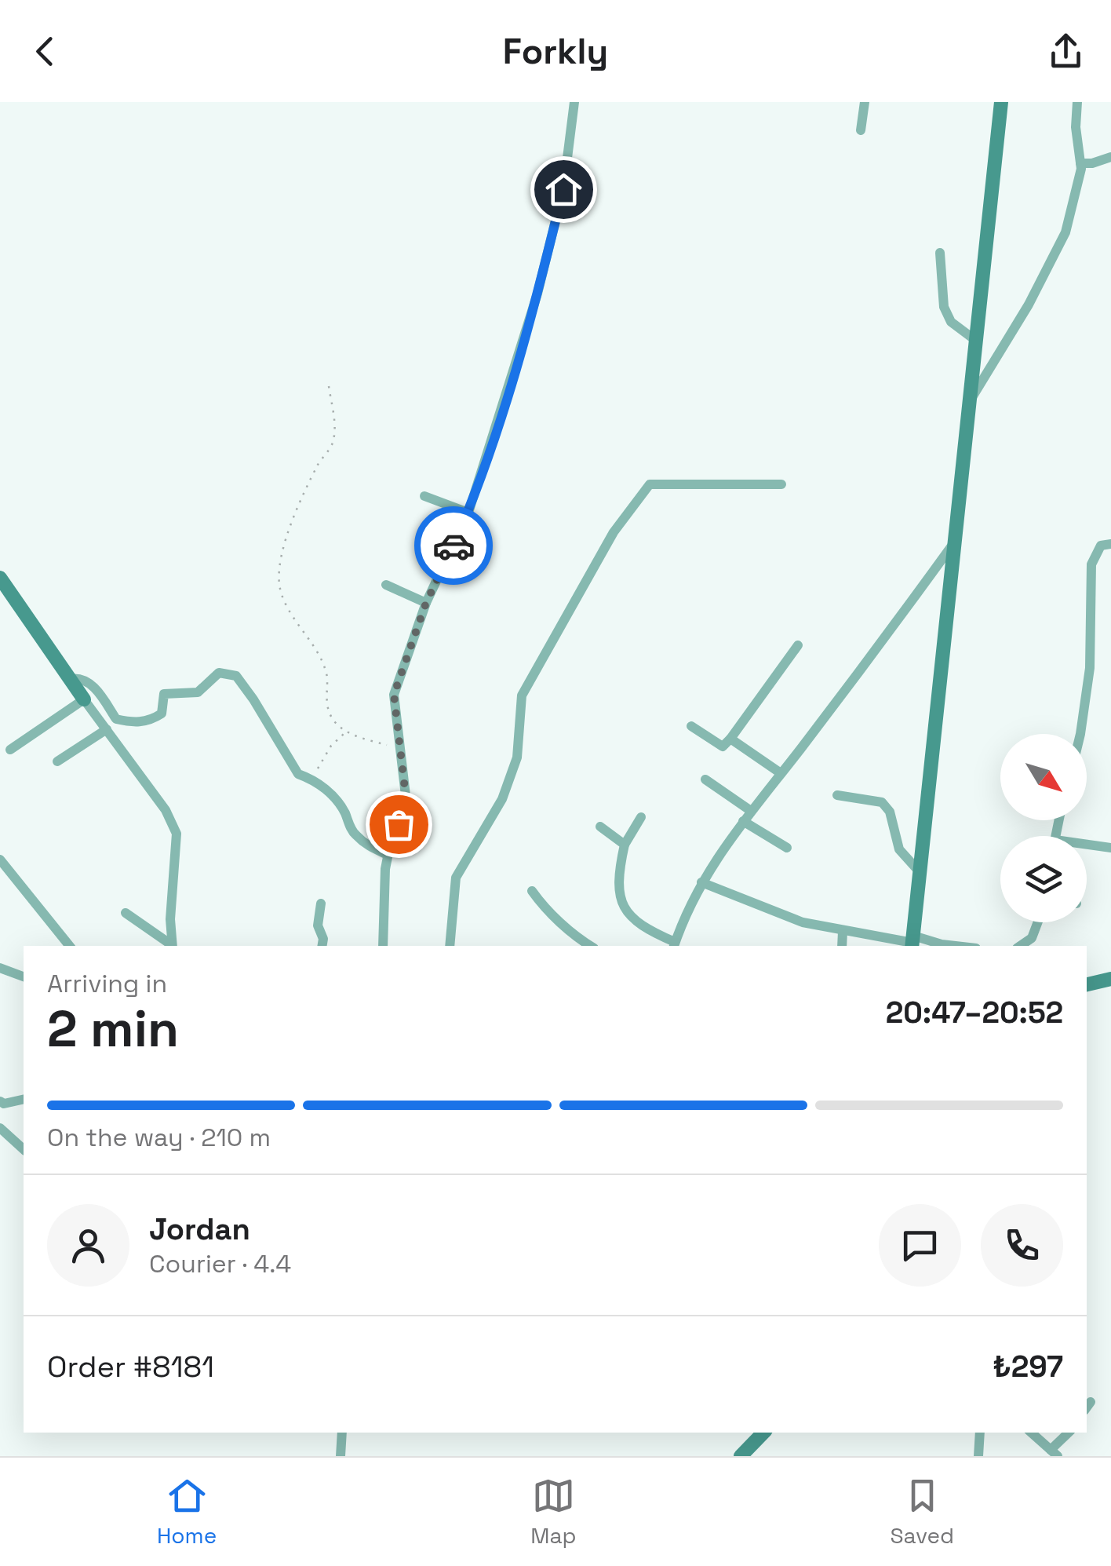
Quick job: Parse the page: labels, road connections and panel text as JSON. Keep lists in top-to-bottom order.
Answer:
{
  "north": "bottom right",
  "page": {
    "header": "Forkly",
    "heading": ["2 min", "Arriving in", "20:47–20:52"],
    "panel": [
      "Jordan",
      "Courier · 4.4",
      "Order #8181",
      "₺297"
    ],
    "bar": "On the way · 210 m",
    "tabs": ["Home", "Map", "Saved"]
  }
}
